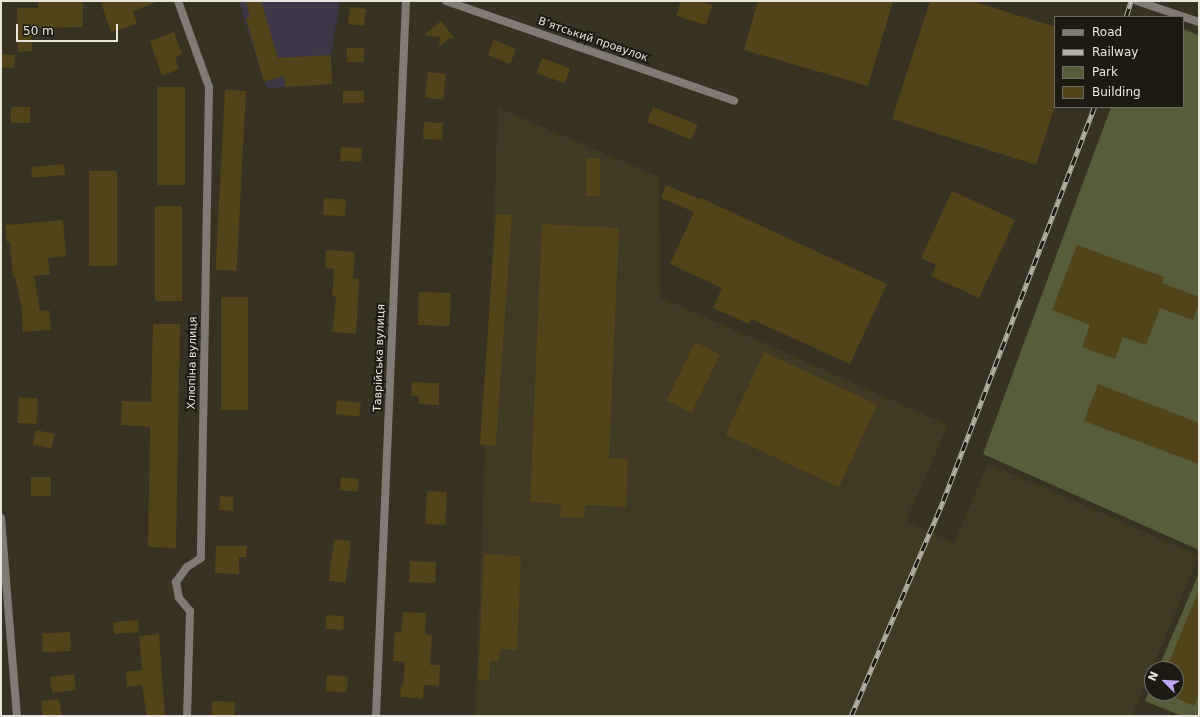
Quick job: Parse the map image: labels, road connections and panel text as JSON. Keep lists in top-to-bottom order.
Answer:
{
  "streets": {
    "street": ["В’ятський провулок", "Таврійська вулиця", "Хлюпіна вулиця"]
  },
  "legend": [
    "Road",
    "Railway",
    "Park",
    "Building"
  ],
  "scale_bar": "50 m",
  "north": "top left"
}
